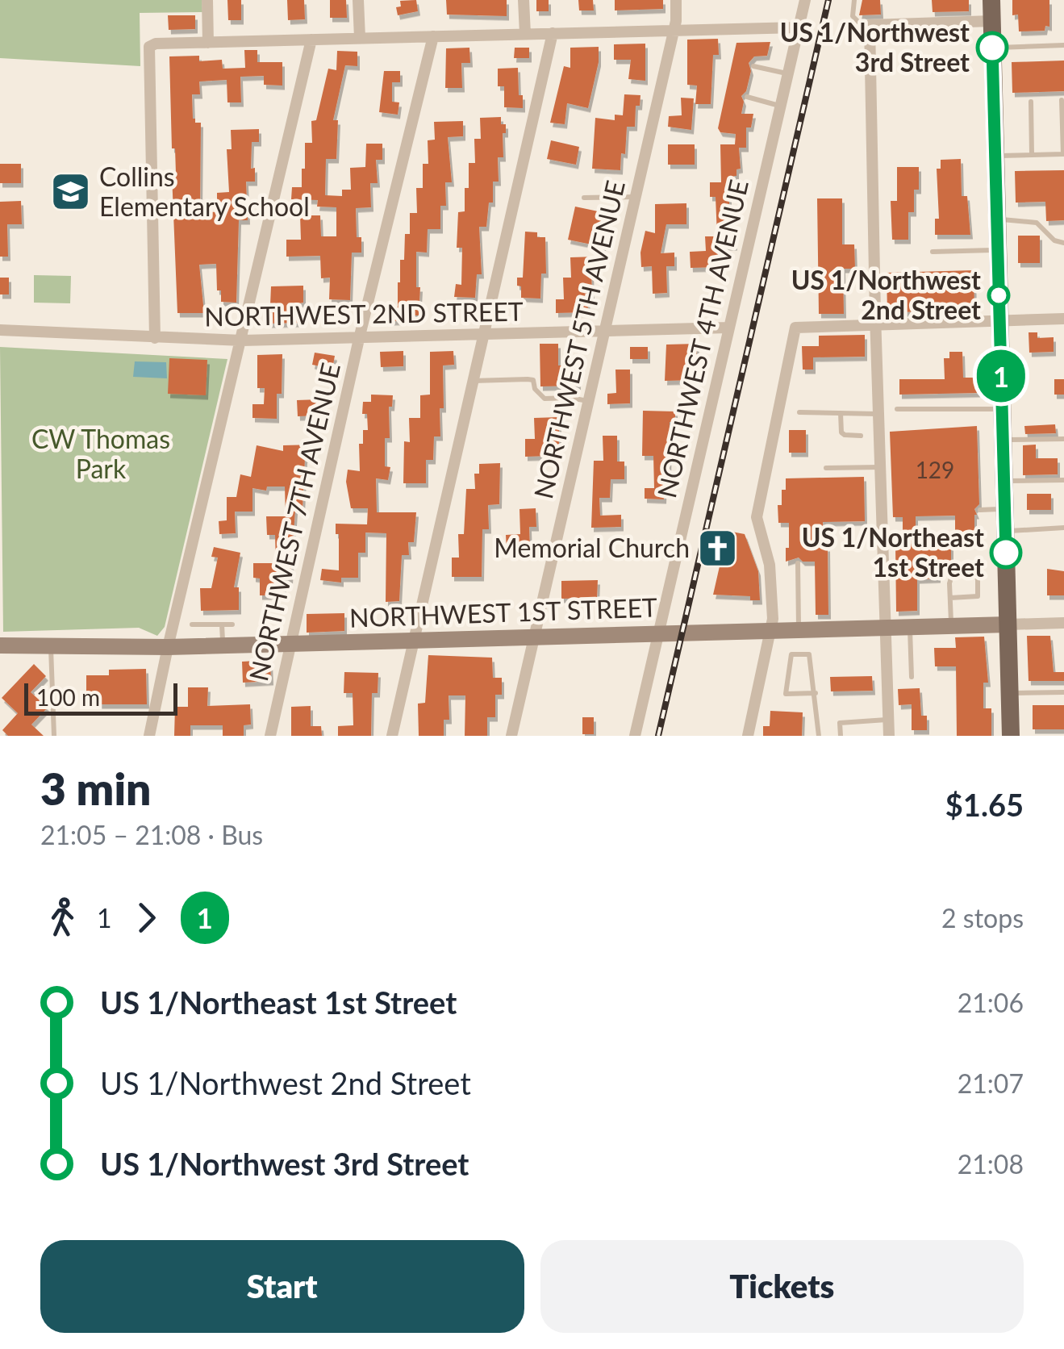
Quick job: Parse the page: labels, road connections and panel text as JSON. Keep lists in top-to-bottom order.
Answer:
{
  "streets": {
    "street": [
      "NORTHWEST 2ND STREET",
      "NORTHWEST 4TH AVENUE",
      "NORTHWEST 5TH AVENUE",
      "NORTHWEST 7TH AVENUE",
      "NORTHWEST 1ST STREET"
    ]
  },
  "crossings": [
    ["NORTHWEST 2ND STREET", "NORTHWEST 4TH AVENUE"],
    ["NORTHWEST 2ND STREET", "NORTHWEST 5TH AVENUE"],
    ["NORTHWEST 2ND STREET", "NORTHWEST 7TH AVENUE"],
    ["NORTHWEST 4TH AVENUE", "NORTHWEST 1ST STREET"],
    ["NORTHWEST 5TH AVENUE", "NORTHWEST 1ST STREET"],
    ["NORTHWEST 7TH AVENUE", "NORTHWEST 1ST STREET"]
  ],
  "parks": ["CW Thomas Park"],
  "places": {
    "other": ["US 1/Northwest 3rd Street", "US 1/Northwest 2nd Street", "US 1/Northeast 1st Street"],
    "school or university": ["Collins Elementary School"],
    "church": ["Memorial Church"]
  },
  "lines": ["bus line 1"],
  "house_numbers": ["129"],
  "scale_bar": "100 m",
  "page": {
    "on_map": "1",
    "scale": "100 m",
    "heading": ["3 min", "21:05 – 21:08 · Bus", "$1.65"],
    "legs": ["1", "1", "2 stops"],
    "list": [
      {
        "name": "US 1/Northeast 1st Street",
        "value": "21:06"
      },
      {
        "name": "US 1/Northwest 2nd Street",
        "value": "21:07"
      },
      {
        "name": "US 1/Northwest 3rd Street",
        "value": "21:08"
      }
    ],
    "buttons": ["Start", "Tickets"]
  }
}
